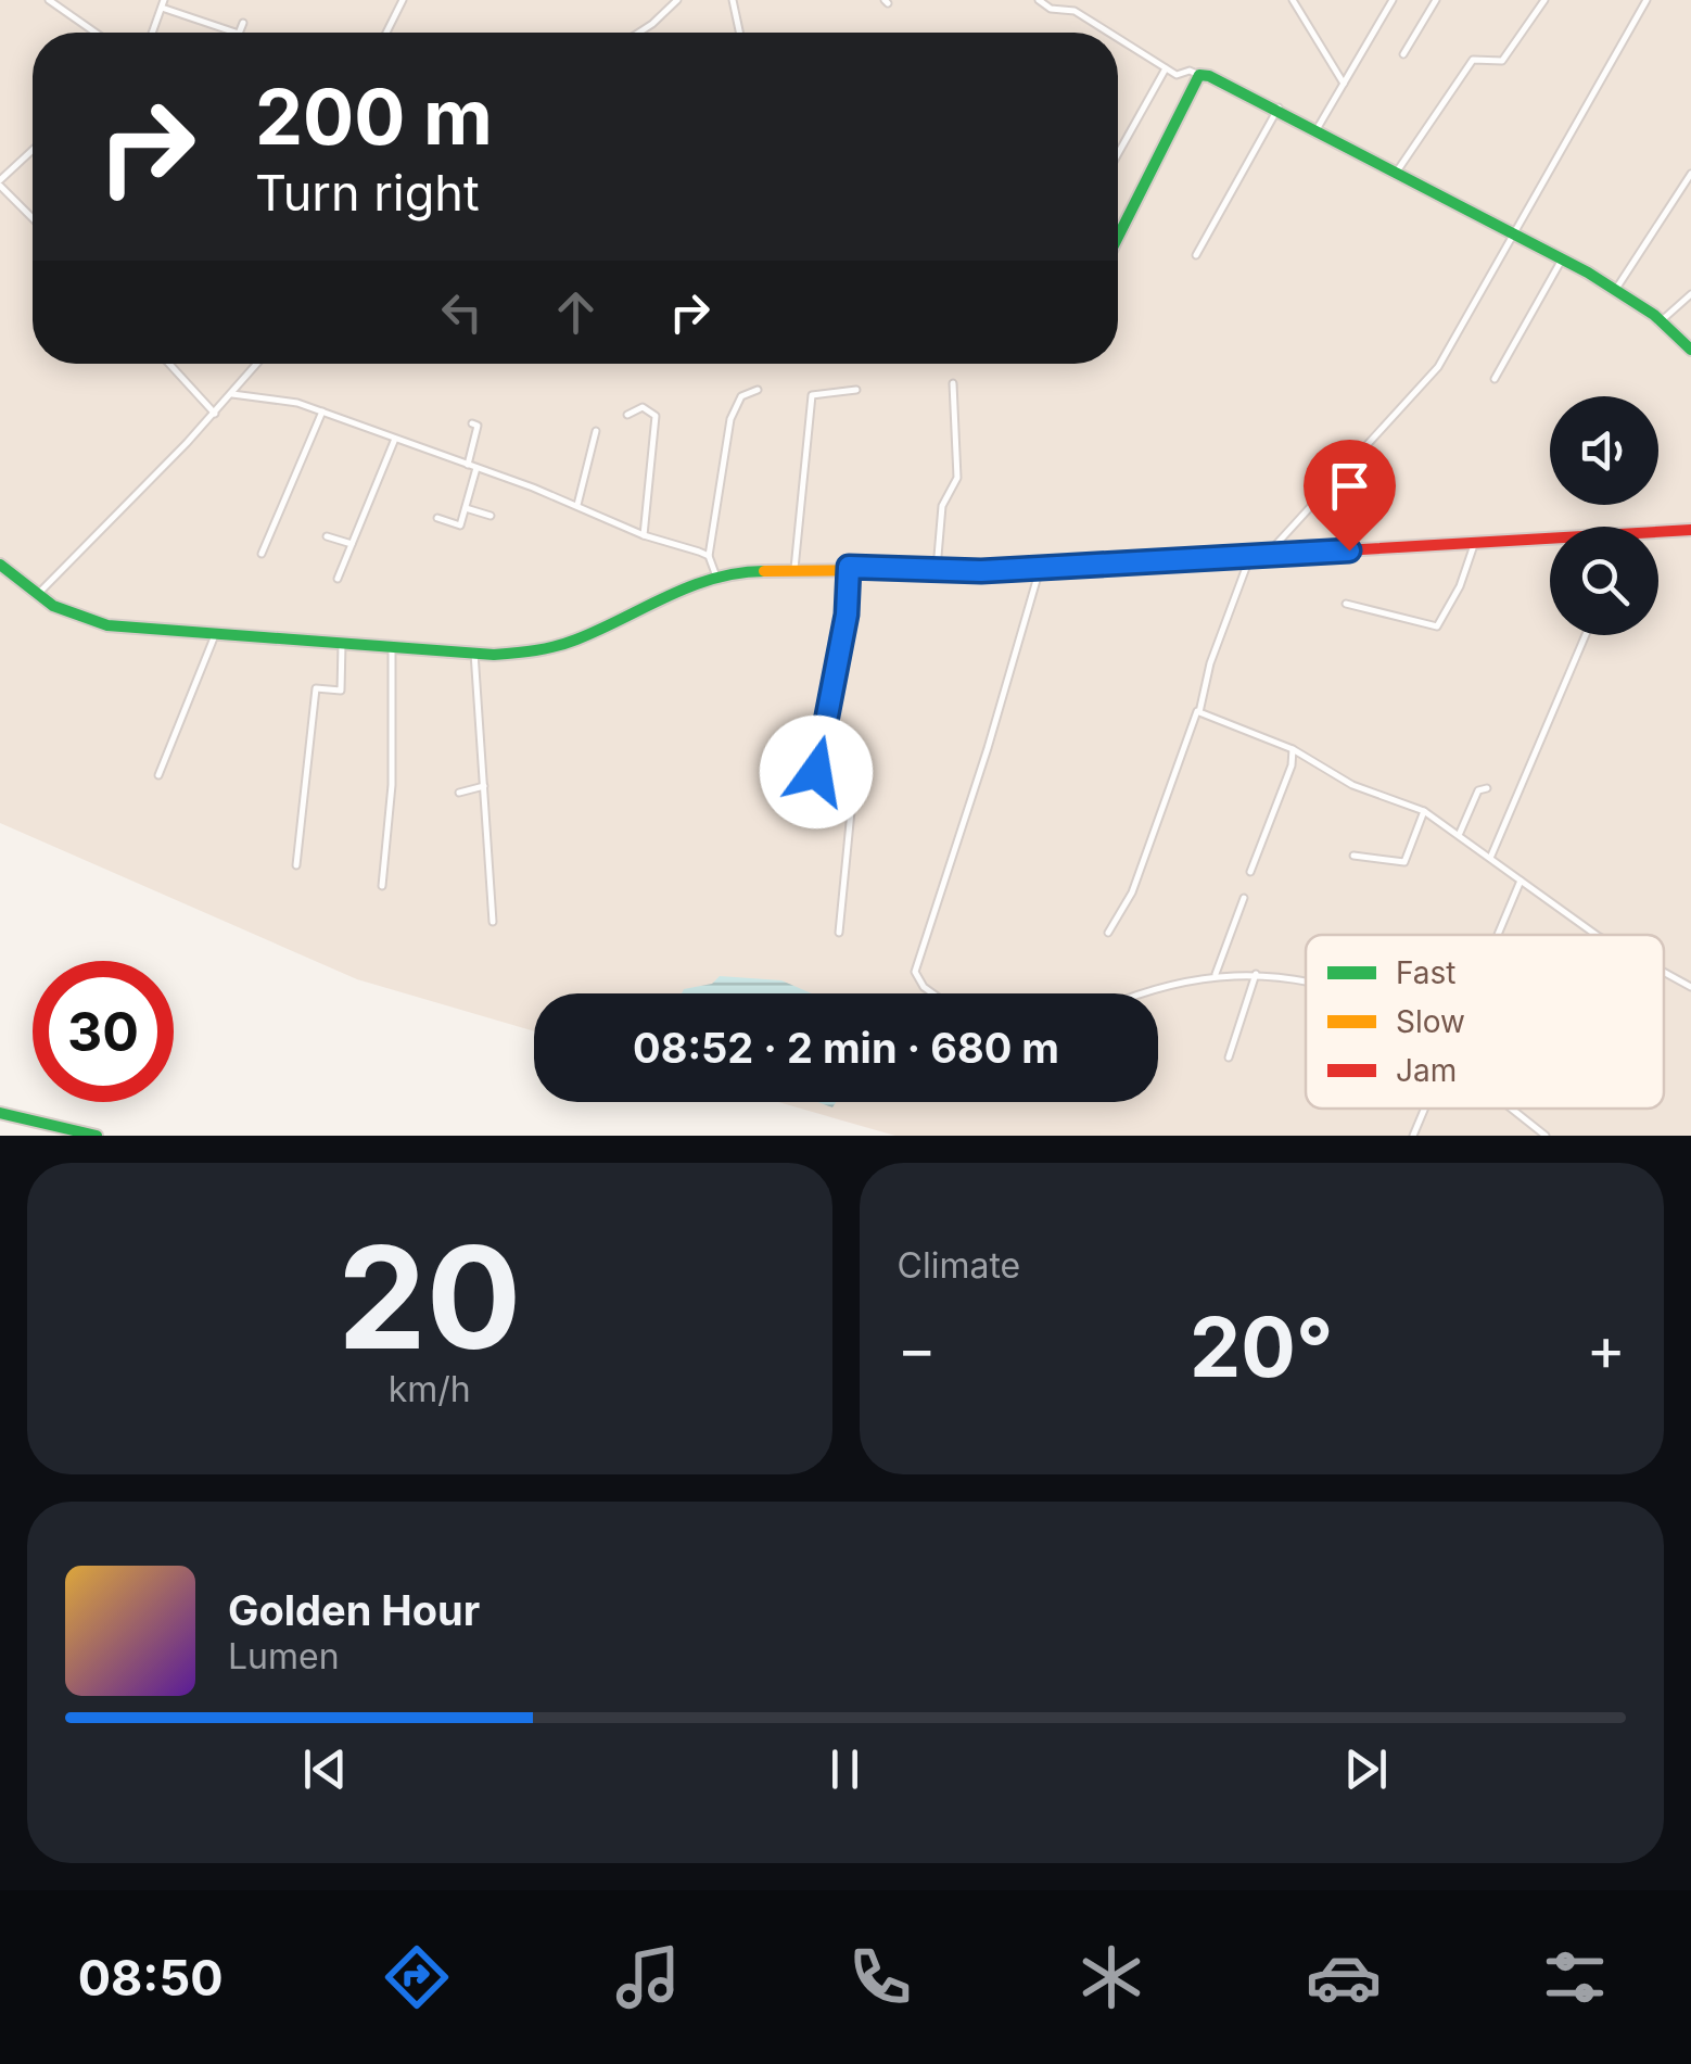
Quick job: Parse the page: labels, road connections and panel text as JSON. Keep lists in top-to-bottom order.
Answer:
{
  "legend": ["Fast", "Slow", "Jam"],
  "page": {
    "turn": ["200 m", "Turn right"],
    "limit": "30",
    "trip": "08:52 · 2 min · 680 m",
    "tile": [
      ["20", "km/h"],
      "Climate"
    ],
    "heat": ["−", "20°", "+"],
    "song": ["Golden Hour", "Lumen"],
    "tabs": "08:50"
  }
}
